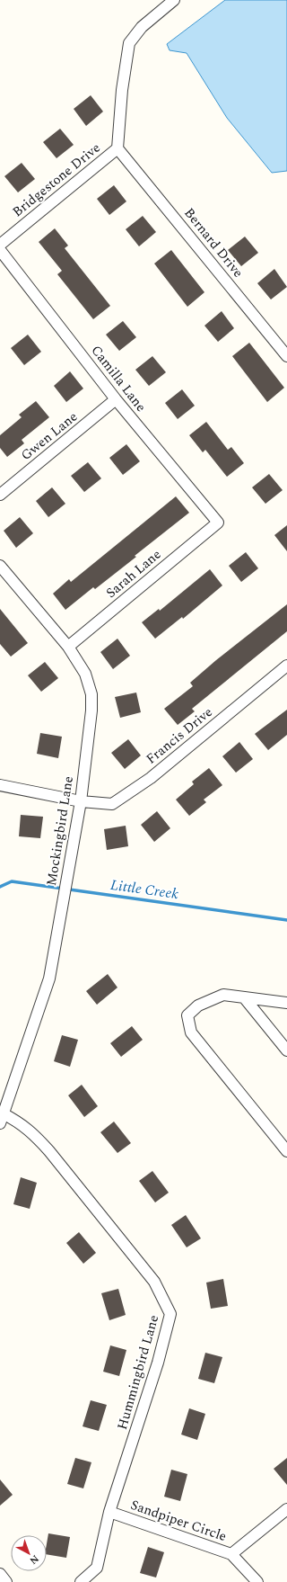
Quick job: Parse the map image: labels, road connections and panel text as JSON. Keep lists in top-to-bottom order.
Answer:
{
  "streets": {
    "street": [
      "Bridgestone Drive",
      "Bernard Drive",
      "Camilla Lane",
      "Gwen Lane",
      "Sarah Lane",
      "Francis Drive",
      "Mockingbird Lane",
      "Hummingbird Lane",
      "Sandpiper Circle"
    ]
  },
  "crossings": [
    ["Bridgestone Drive", "Bernard Drive"],
    ["Camilla Lane", "Gwen Lane"],
    ["Camilla Lane", "Sarah Lane"],
    ["Sarah Lane", "Mockingbird Lane"],
    ["Francis Drive", "Mockingbird Lane"],
    ["Mockingbird Lane", "Hummingbird Lane"],
    ["Hummingbird Lane", "Sandpiper Circle"]
  ],
  "water": ["Little Creek"],
  "north": "bottom right"
}
